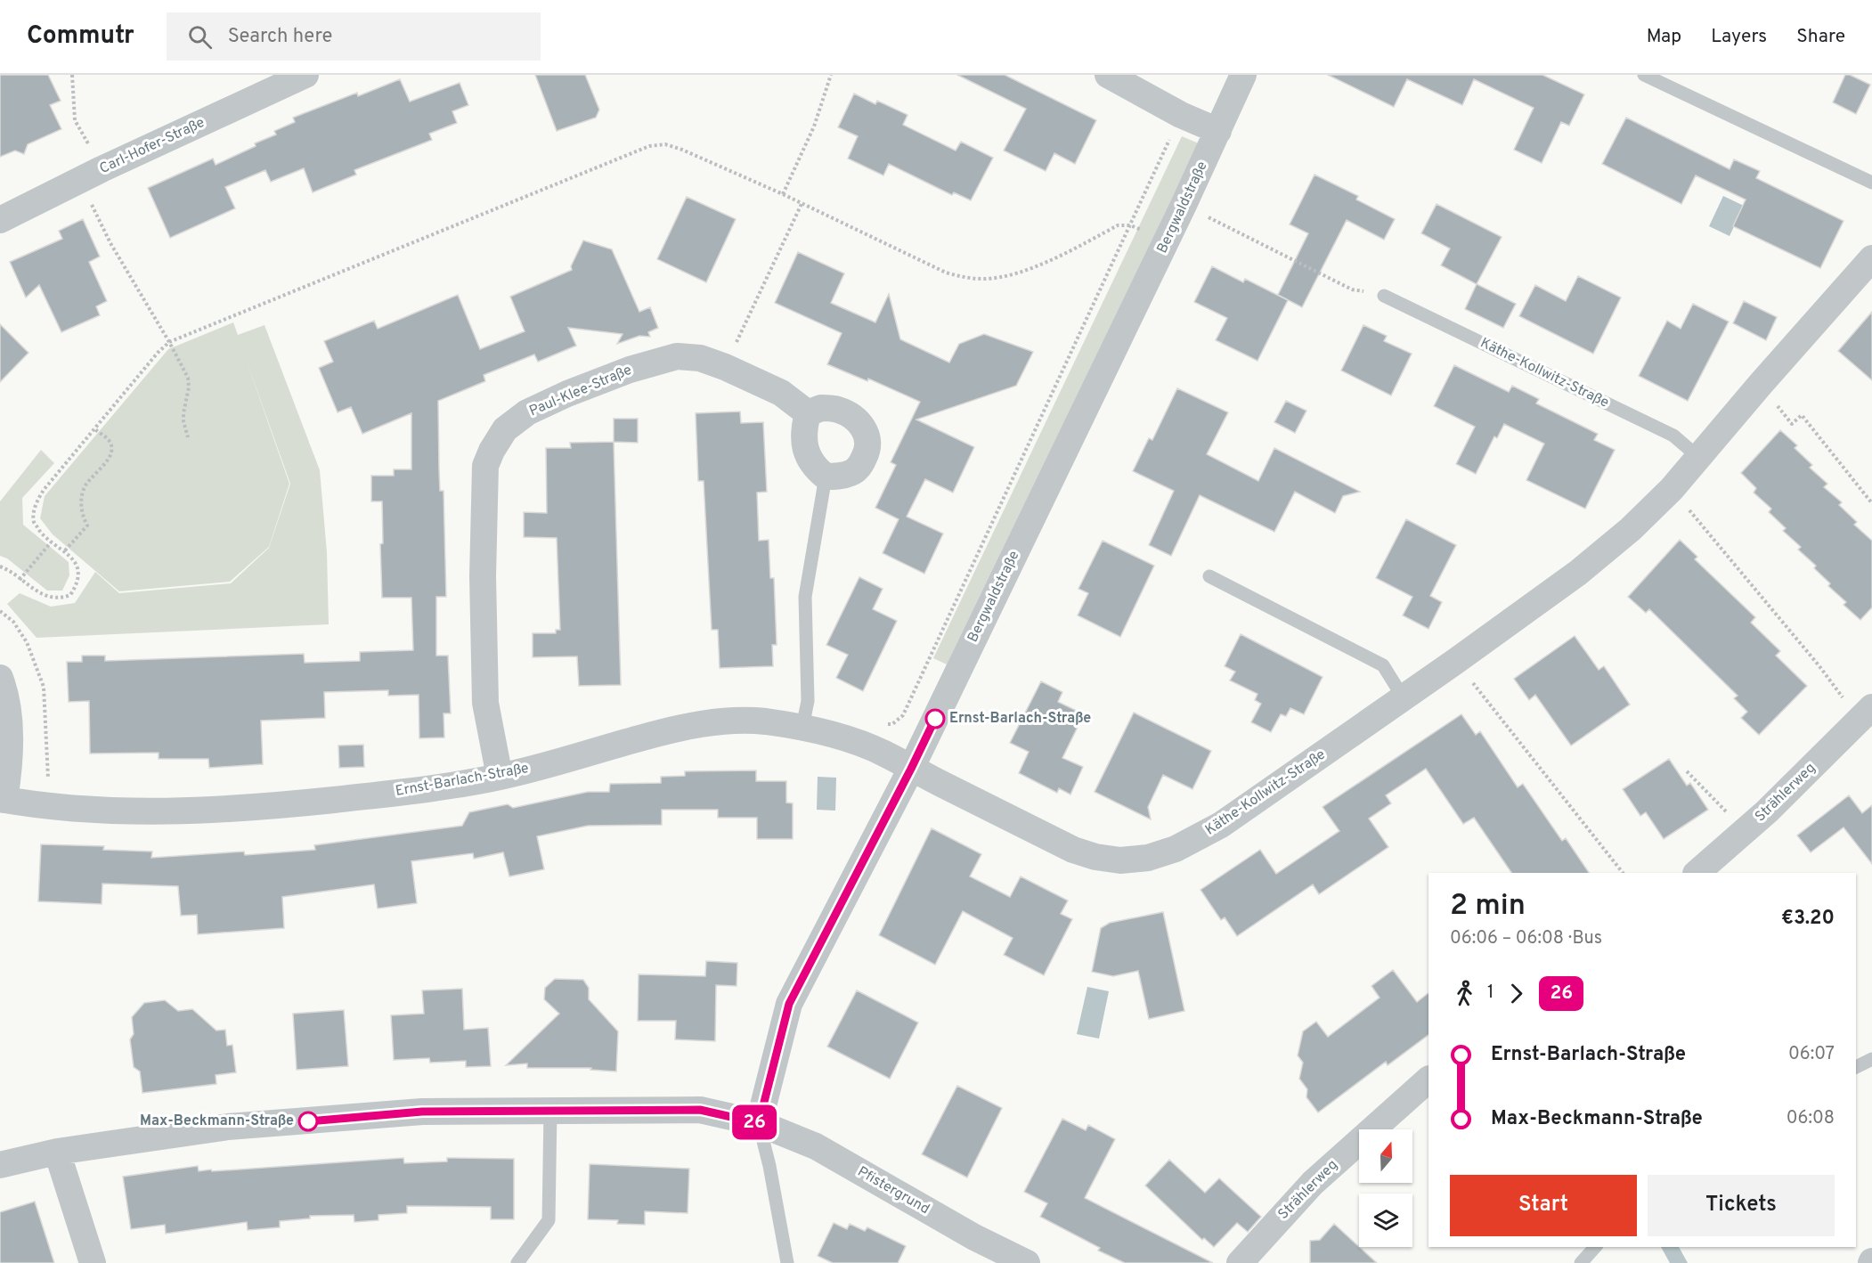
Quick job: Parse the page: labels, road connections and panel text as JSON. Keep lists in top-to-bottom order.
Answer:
{
  "streets": {
    "street": [
      "Carl-Hofer-Straße",
      "Bergwaldstraße",
      "Käthe-Kollwitz-Straße",
      "Paul-Klee-Straße",
      "Ernst-Barlach-Straße",
      "Strählerweg",
      "Pfistergrund"
    ]
  },
  "crossings": [
    ["Bergwaldstraße", "Käthe-Kollwitz-Straße"],
    ["Bergwaldstraße", "Ernst-Barlach-Straße"],
    ["Bergwaldstraße", "Pfistergrund"],
    ["Käthe-Kollwitz-Straße", "Ernst-Barlach-Straße"],
    ["Paul-Klee-Straße", "Ernst-Barlach-Straße"]
  ],
  "places": ["Ernst-Barlach-Straße", "Max-Beckmann-Straße"],
  "lines": ["bus line 26"],
  "north": "top",
  "page": {
    "header": "Commutr",
    "search": "Search here",
    "nav": ["Map", "Layers", "Share"],
    "on_map": "26",
    "heading": ["2 min", "06:06 – 06:08 · Bus", "€3.20"],
    "legs": ["1", "26"],
    "list": [
      {
        "name": "Ernst-Barlach-Straße",
        "value": "06:07"
      },
      {
        "name": "Max-Beckmann-Straße",
        "value": "06:08"
      }
    ],
    "buttons": ["Start", "Tickets"]
  }
}
